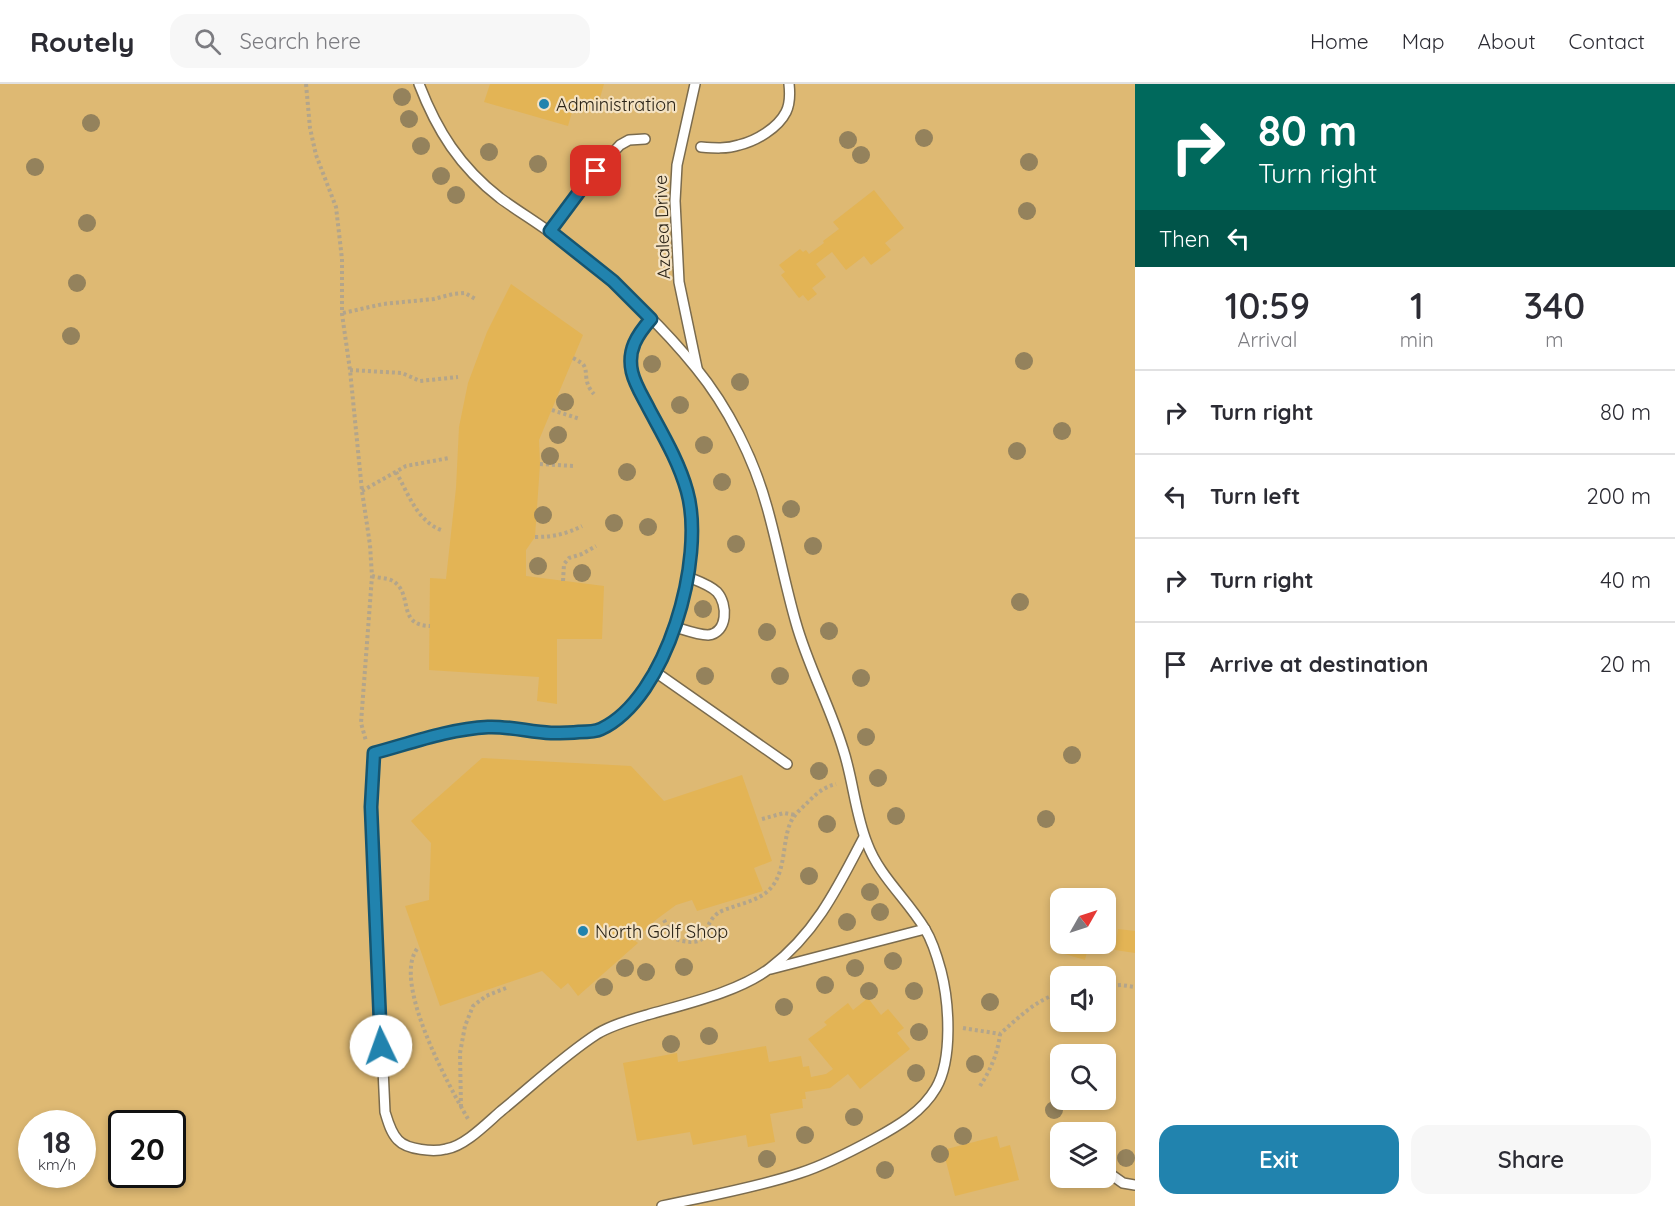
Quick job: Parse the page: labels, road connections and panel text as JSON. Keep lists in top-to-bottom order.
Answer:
{
  "streets": {
    "lane": ["Azalea Drive"]
  },
  "places": ["Administration", "North Golf Shop"],
  "north": "top right",
  "page": {
    "header": "Routely",
    "search": "Search here",
    "nav": [
      "Home",
      "Map",
      "About",
      "Contact"
    ],
    "turn": ["80 m", "Turn right"],
    "then": "Then",
    "eta": [
      "10:59",
      "Arrival",
      "1",
      "min",
      "340",
      "m"
    ],
    "list": [
      {
        "name": "Turn right",
        "value": "80 m"
      },
      {
        "name": "Turn left",
        "value": "200 m"
      },
      {
        "name": "Turn right",
        "value": "40 m"
      },
      {
        "name": "Arrive at destination",
        "value": "20 m"
      }
    ],
    "speed": "18 km/h",
    "limit": "20",
    "buttons": ["Exit", "Share"]
  }
}
